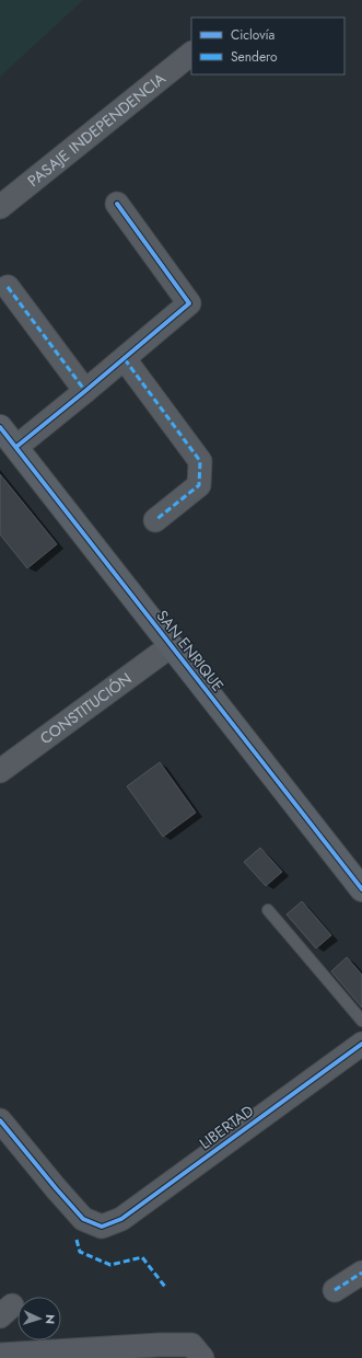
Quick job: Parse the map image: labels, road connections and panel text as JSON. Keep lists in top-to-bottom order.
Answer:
{
  "streets": {
    "street": [
      "PASAJE INDEPENDENCIA",
      "SAN ENRIQUE",
      "CONSTITUCIÓN",
      "LIBERTAD"
    ]
  },
  "crossings": [
    ["SAN ENRIQUE", "CONSTITUCIÓN"]
  ],
  "legend": ["Ciclovía", "Sendero"],
  "north": "right"
}
